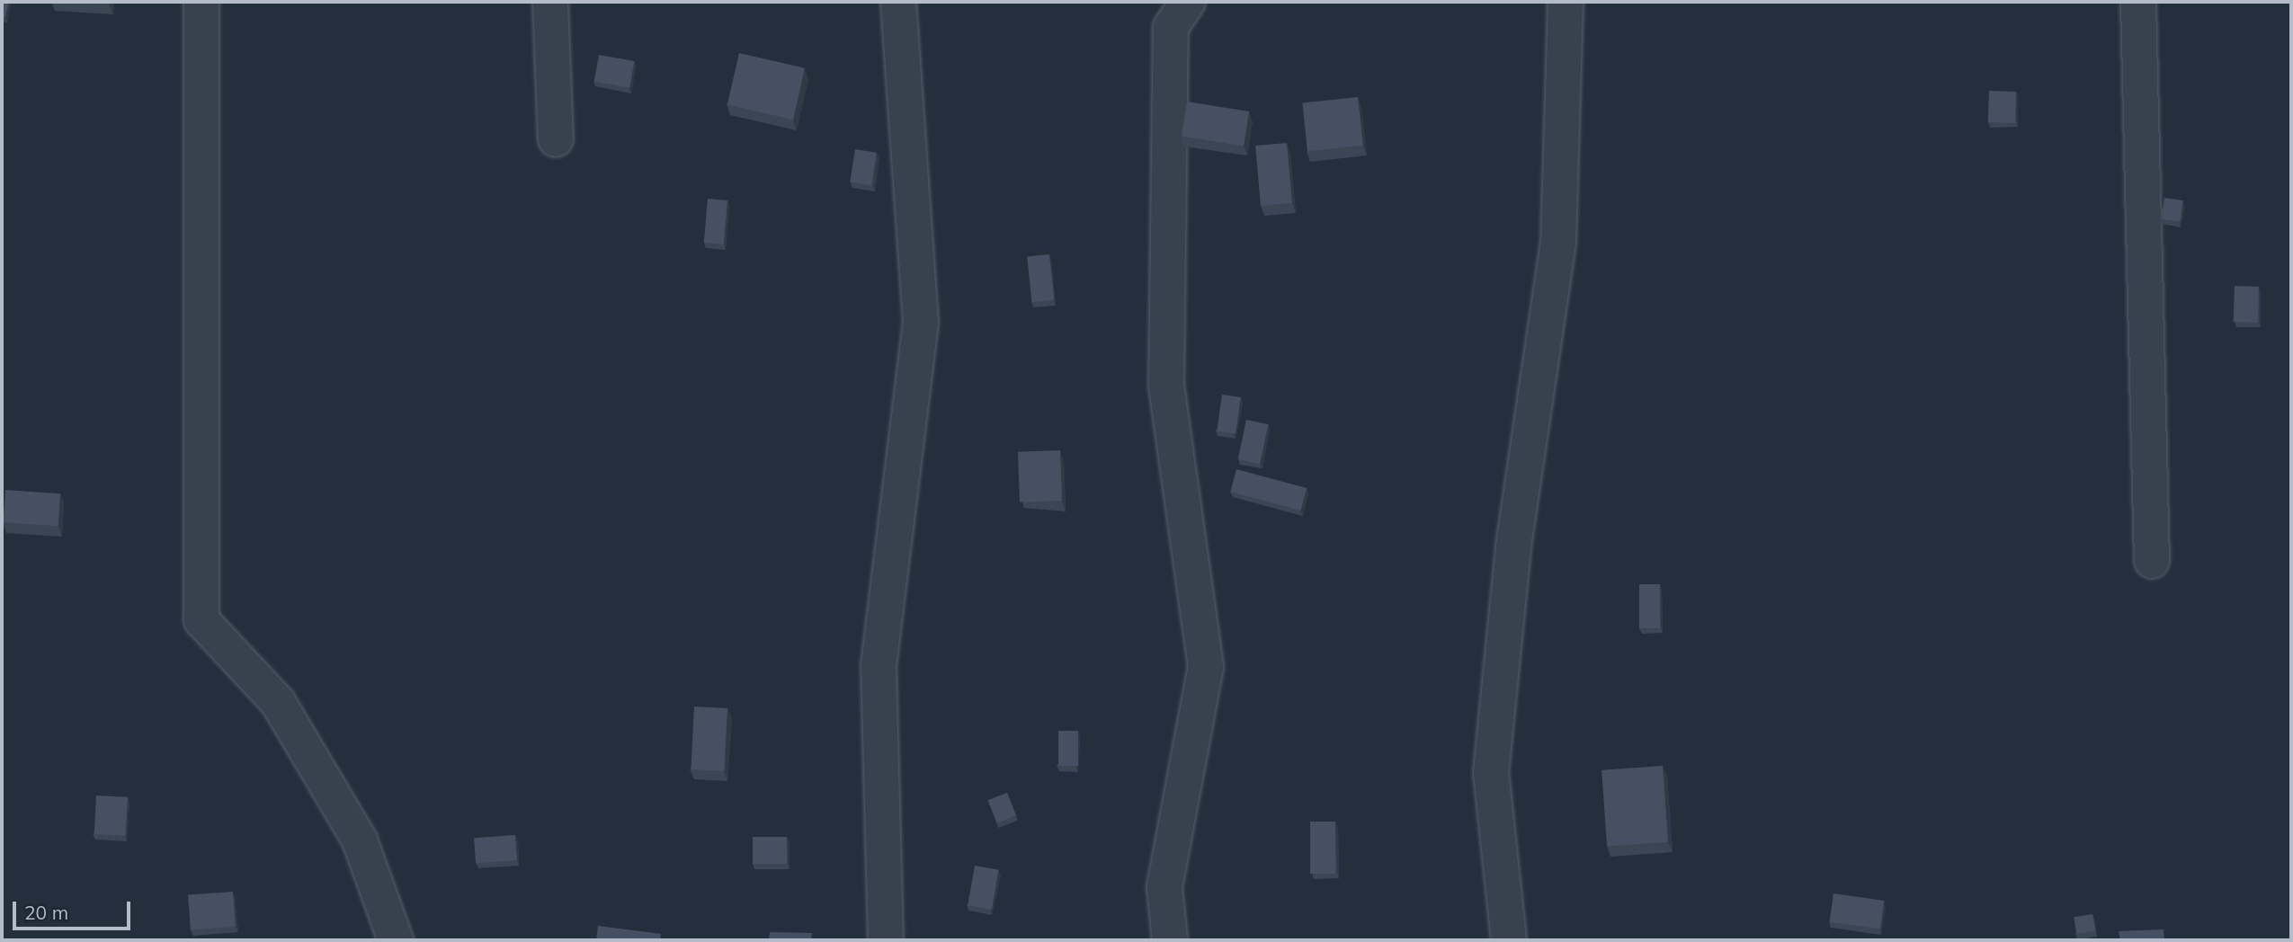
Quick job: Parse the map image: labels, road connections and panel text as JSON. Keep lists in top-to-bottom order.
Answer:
{
  "scale_bar": "20 m"
}
